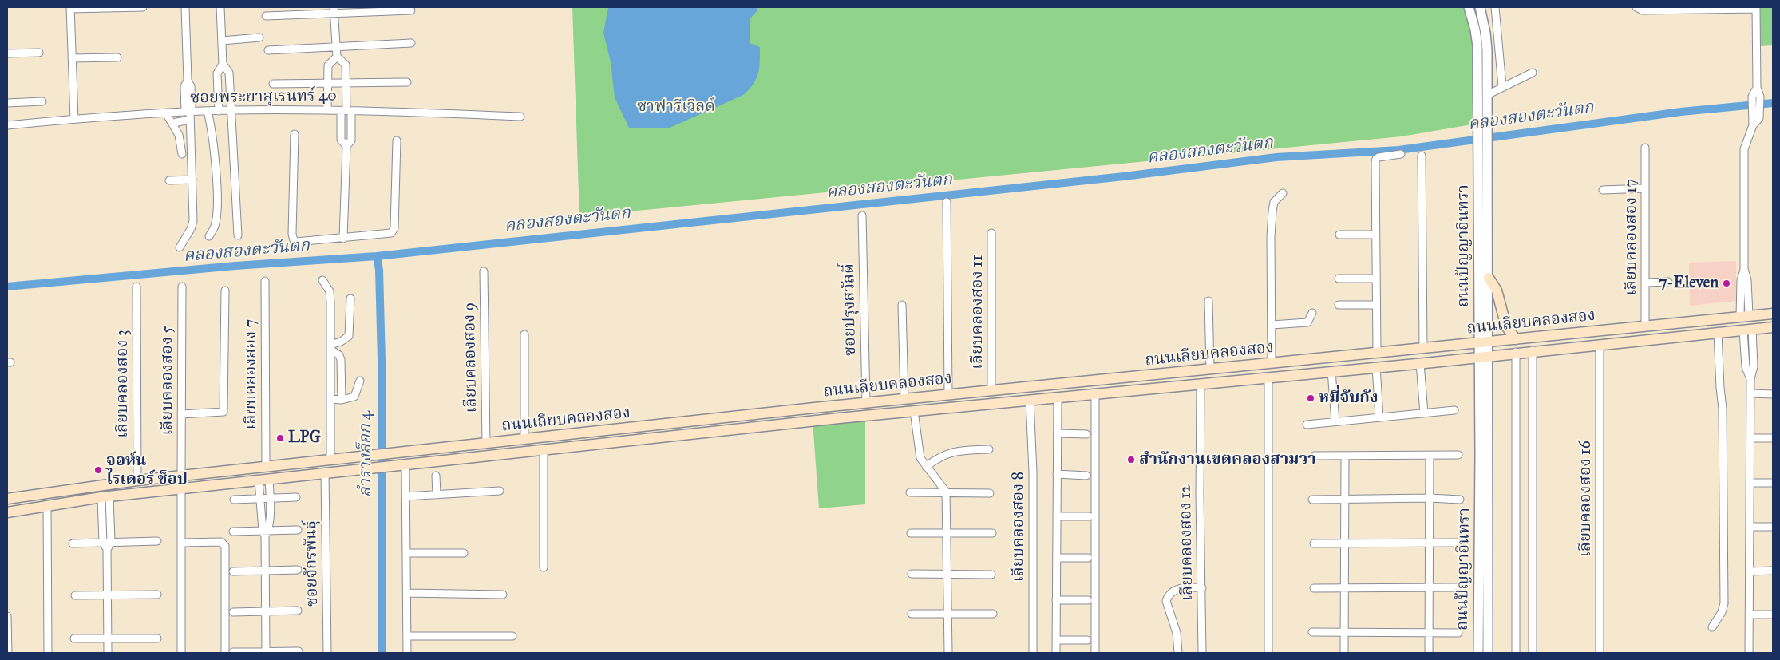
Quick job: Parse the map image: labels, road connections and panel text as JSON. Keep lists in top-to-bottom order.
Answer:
{
  "streets": {
    "main road": ["ถนนเลียบคลองสอง"],
    "street": [
      "ซอยพระยาสุเรนทร์ 40",
      "เลียบคลองสอง 17",
      "ถนนปัญญาอินทรา",
      "ซอยปรุงสวัสดิ์",
      "เลียบคลองสอง 11",
      "เลียบคลองสอง 9",
      "เลียบคลองสอง 7",
      "เลียบคลองสอง 5",
      "เลียบคลองสอง 3",
      "เลียบคลองสอง 16",
      "เลียบคลองสอง 8",
      "เลียบคลองสอง 12",
      "ซอยจักรพันธุ์"
    ]
  },
  "crossings": [
    ["เลียบคลองสอง 17", "ถนนเลียบคลองสอง"],
    ["ถนนปัญญาอินทรา", "ถนนเลียบคลองสอง"],
    ["ซอยปรุงสวัสดิ์", "ถนนเลียบคลองสอง"],
    ["เลียบคลองสอง 11", "ถนนเลียบคลองสอง"],
    ["ถนนเลียบคลองสอง", "เลียบคลองสอง 9"],
    ["ถนนเลียบคลองสอง", "เลียบคลองสอง 7"],
    ["ถนนเลียบคลองสอง", "เลียบคลองสอง 5"],
    ["ถนนเลียบคลองสอง", "เลียบคลองสอง 3"],
    ["ถนนเลียบคลองสอง", "เลียบคลองสอง 16"],
    ["ถนนเลียบคลองสอง", "เลียบคลองสอง 8"],
    ["ถนนเลียบคลองสอง", "เลียบคลองสอง 12"],
    ["ถนนเลียบคลองสอง", "ซอยจักรพันธุ์"]
  ],
  "water": ["คลองสองตะวันตก", "ลำรางล็อก 4"],
  "parks": ["ซาฟารีเวิลด์"],
  "places": [
    "7-Eleven",
    "หมี่จับกัง",
    "LPG",
    "สำนักงานเขตคลองสามวา",
    "จอห์น ไรเดอร์ ช็อป"
  ]
}
